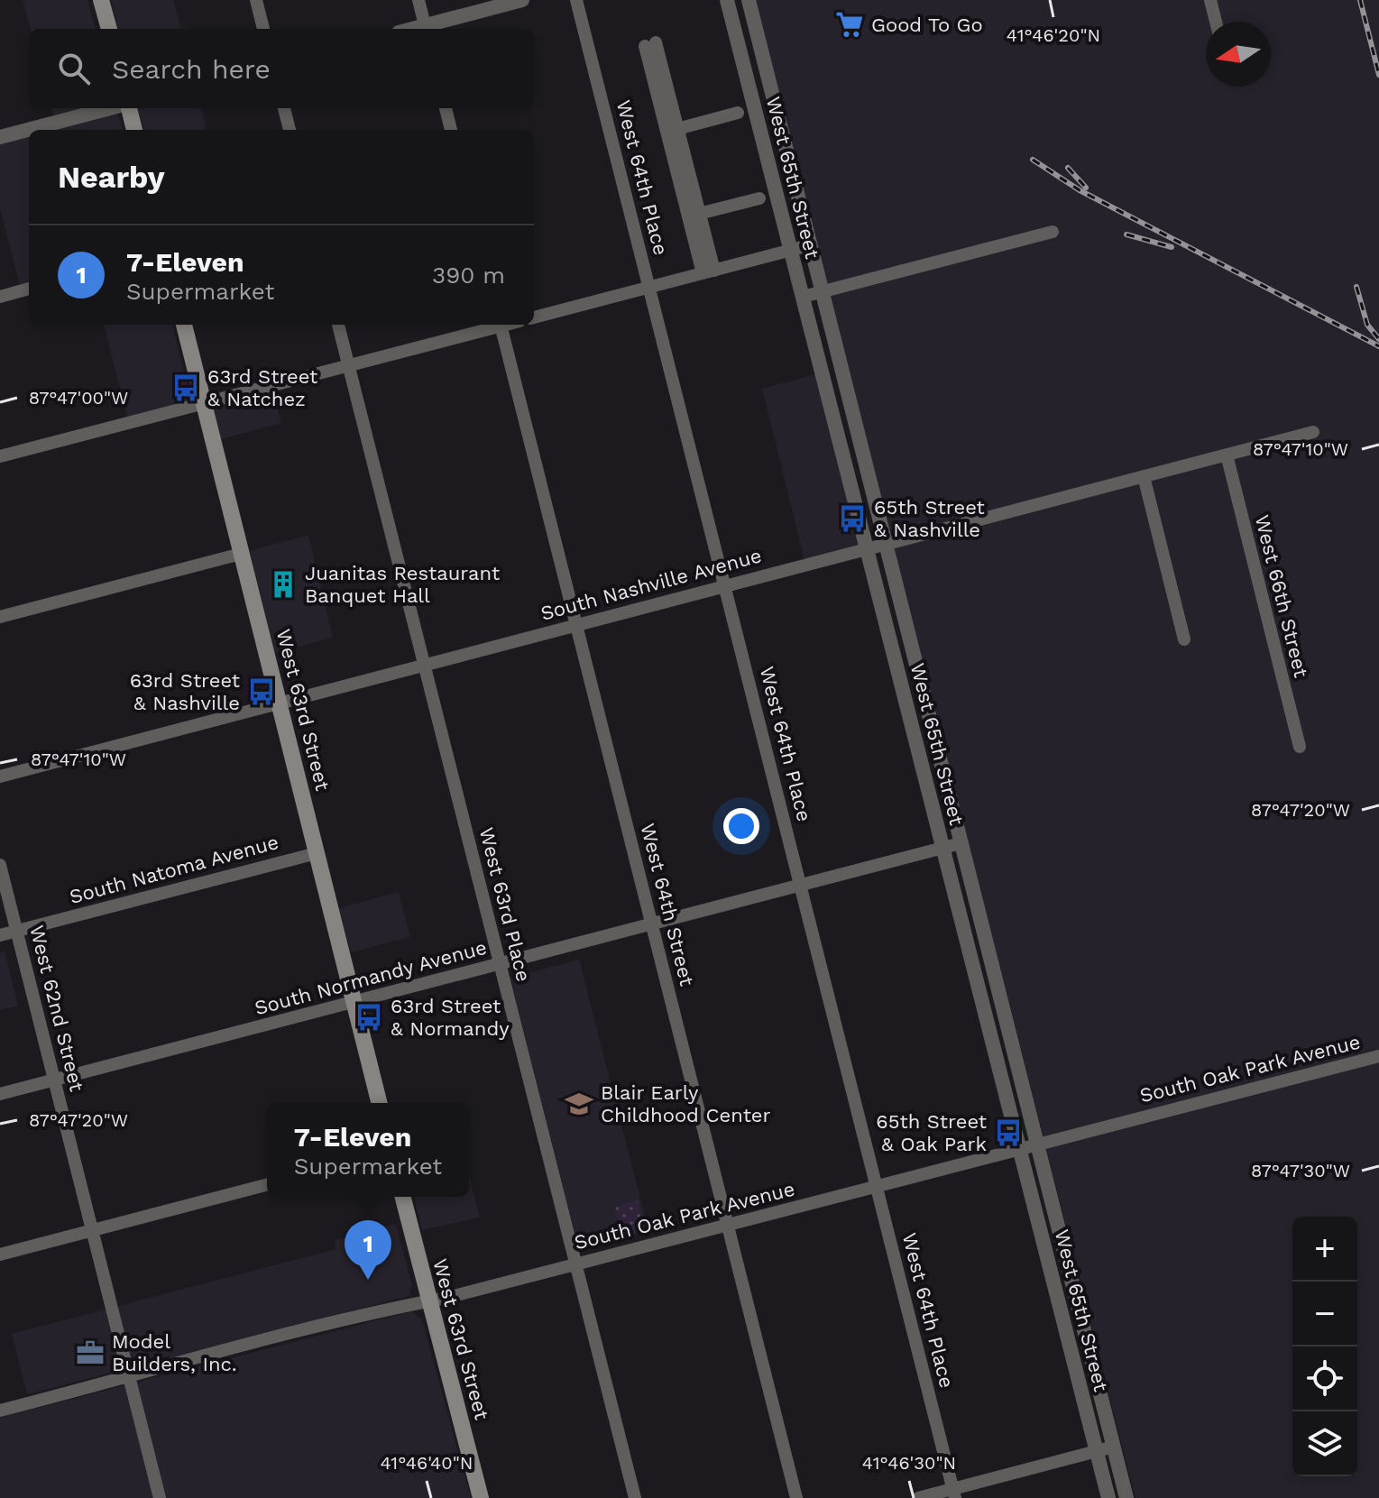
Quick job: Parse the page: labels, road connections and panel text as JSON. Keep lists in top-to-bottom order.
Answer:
{
  "streets": {
    "main road": ["West 63rd Street"],
    "street": [
      "West 64th Place",
      "West 65th Street",
      "South Nashville Avenue",
      "West 66th Street",
      "South Natoma Avenue",
      "West 63rd Place",
      "West 64th Street",
      "South Normandy Avenue",
      "West 62nd Street",
      "South Oak Park Avenue"
    ]
  },
  "crossings": [
    ["West 64th Place", "South Nashville Avenue"],
    ["West 64th Place", "South Normandy Avenue"],
    ["West 64th Place", "South Oak Park Avenue"],
    ["West 65th Street", "South Nashville Avenue"],
    ["West 65th Street", "South Normandy Avenue"],
    ["West 65th Street", "South Oak Park Avenue"],
    ["South Nashville Avenue", "West 66th Street"],
    ["South Nashville Avenue", "West 63rd Street"],
    ["South Nashville Avenue", "West 63rd Place"],
    ["South Nashville Avenue", "West 64th Street"],
    ["West 63rd Street", "South Natoma Avenue"],
    ["West 63rd Street", "South Normandy Avenue"],
    ["West 63rd Street", "South Oak Park Avenue"],
    ["South Natoma Avenue", "West 62nd Street"],
    ["West 63rd Place", "South Normandy Avenue"],
    ["West 63rd Place", "South Oak Park Avenue"],
    ["West 64th Street", "South Normandy Avenue"],
    ["West 64th Street", "South Oak Park Avenue"],
    ["South Normandy Avenue", "West 62nd Street"],
    ["West 62nd Street", "South Oak Park Avenue"]
  ],
  "places": {
    "supermarket": ["Good To Go"],
    "bus stop": [
      "63rd Street & Natchez",
      "65th Street & Nashville",
      "63rd Street & Nashville",
      "63rd Street & Normandy",
      "65th Street & Oak Park"
    ],
    "building": ["Juanitas Restaurant Banquet Hall"],
    "school or university": ["Blair Early Childhood Center"],
    "office": ["Model Builders, Inc."]
  },
  "north": "left",
  "page": {
    "search": "Search here",
    "heading": "Nearby",
    "list": [
      {
        "mark": "1",
        "name": "7-Eleven",
        "note": "Supermarket",
        "value": "390 m"
      }
    ],
    "popup": ["7-Eleven", "Supermarket"],
    "map_buttons": ["+", "−"],
    "pins": "1"
  },
  "coordinates": [
    "41°46'20\"N",
    "87°47'00\"W",
    "87°47'10\"W",
    "87°47'20\"W",
    "87°47'30\"W",
    "41°46'40\"N",
    "41°46'30\"N"
  ]
}
